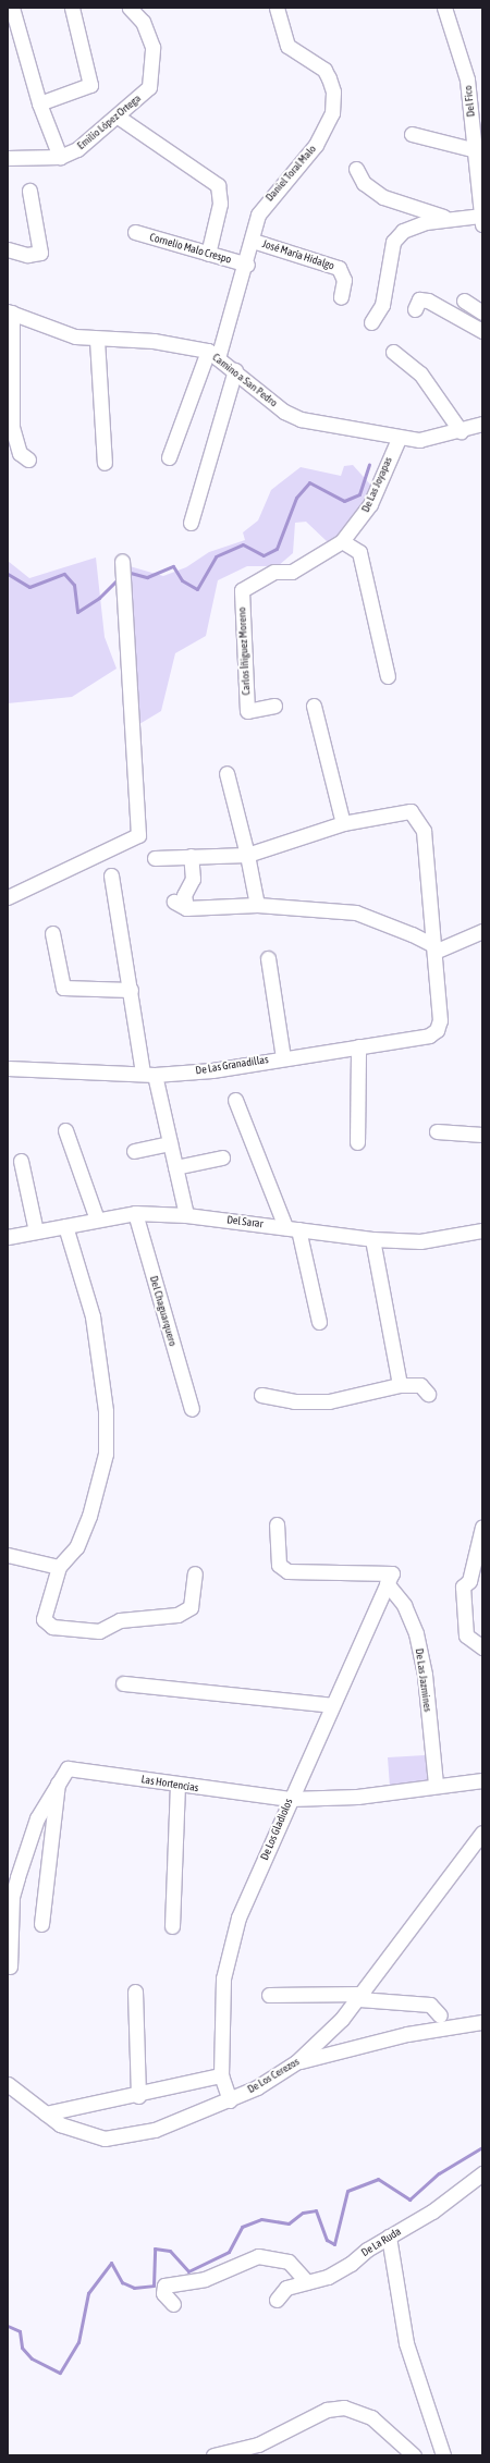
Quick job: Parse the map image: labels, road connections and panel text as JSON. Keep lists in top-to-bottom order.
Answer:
{
  "streets": {
    "street": [
      "Del Fico",
      "Emilio López Ortega",
      "Daniel Toral Malo",
      "Cornelio Malo Crespo",
      "José María Hidalgo",
      "Camino a San Pedro",
      "De Las Joyapas",
      "Carlos Íñiguez Moreno",
      "De Las Granadillas",
      "Del Sarar",
      "Del Chaguarquero",
      "De Las Jazmines",
      "Las Hortencias",
      "De Los Gladiolos",
      "De Los Cerezos",
      "De La Ruda"
    ]
  },
  "crossings": [
    ["Daniel Toral Malo", "Cornelio Malo Crespo"],
    ["Daniel Toral Malo", "José María Hidalgo"],
    ["Daniel Toral Malo", "Camino a San Pedro"],
    ["Camino a San Pedro", "De Las Joyapas"],
    ["De Las Joyapas", "Carlos Íñiguez Moreno"],
    ["Del Sarar", "Del Chaguarquero"],
    ["De Las Jazmines", "Las Hortencias"],
    ["De Las Jazmines", "De Los Gladiolos"],
    ["Las Hortencias", "De Los Gladiolos"],
    ["De Los Gladiolos", "De Los Cerezos"]
  ]
}
